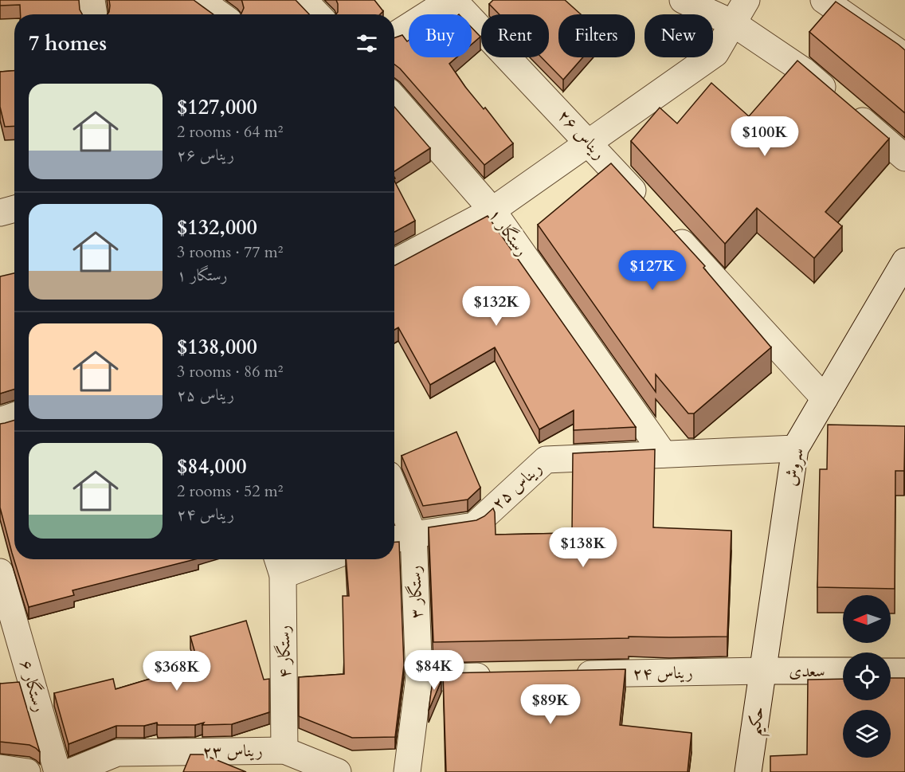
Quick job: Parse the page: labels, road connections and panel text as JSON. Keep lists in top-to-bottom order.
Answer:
{
  "streets": {
    "street": [
      "ریناس ۲۶",
      "رستگار ۱",
      "سروش",
      "ریناس ۲۵",
      "رستگار ۳",
      "رستگار ۴",
      "سعدی",
      "ریناس ۲۴",
      "رستگار ۶",
      "حکیم",
      "ریناس ۲۳"
    ]
  },
  "crossings": [
    ["رستگار ۱", "ریناس ۲۵"],
    ["سروش", "ریناس ۲۵"],
    ["سروش", "سعدی"],
    ["سروش", "ریناس ۲۴"],
    ["سروش", "حکیم"],
    ["ریناس ۲۵", "رستگار ۳"],
    ["رستگار ۴", "ریناس ۲۳"],
    ["سعدی", "ریناس ۲۴"],
    ["سعدی", "حکیم"],
    ["ریناس ۲۴", "حکیم"]
  ],
  "north": "left",
  "page": {
    "chip": [
      "Buy",
      "Rent",
      "Filters",
      "New"
    ],
    "heading": "7 homes",
    "list": [
      {
        "name": "$127,000",
        "note": "2 rooms · 64 m² · ریناس ۲۶"
      },
      {
        "name": "$132,000",
        "note": "3 rooms · 77 m² · رستگار ۱"
      },
      {
        "name": "$138,000",
        "note": "3 rooms · 86 m² · ریناس ۲۵"
      },
      {
        "name": "$84,000",
        "note": "2 rooms · 52 m² · ریناس ۲۴"
      }
    ],
    "price": [
      "$100K",
      "$127K",
      "$132K",
      "$138K",
      "$84K",
      "$368K",
      "$89K"
    ]
  }
}
